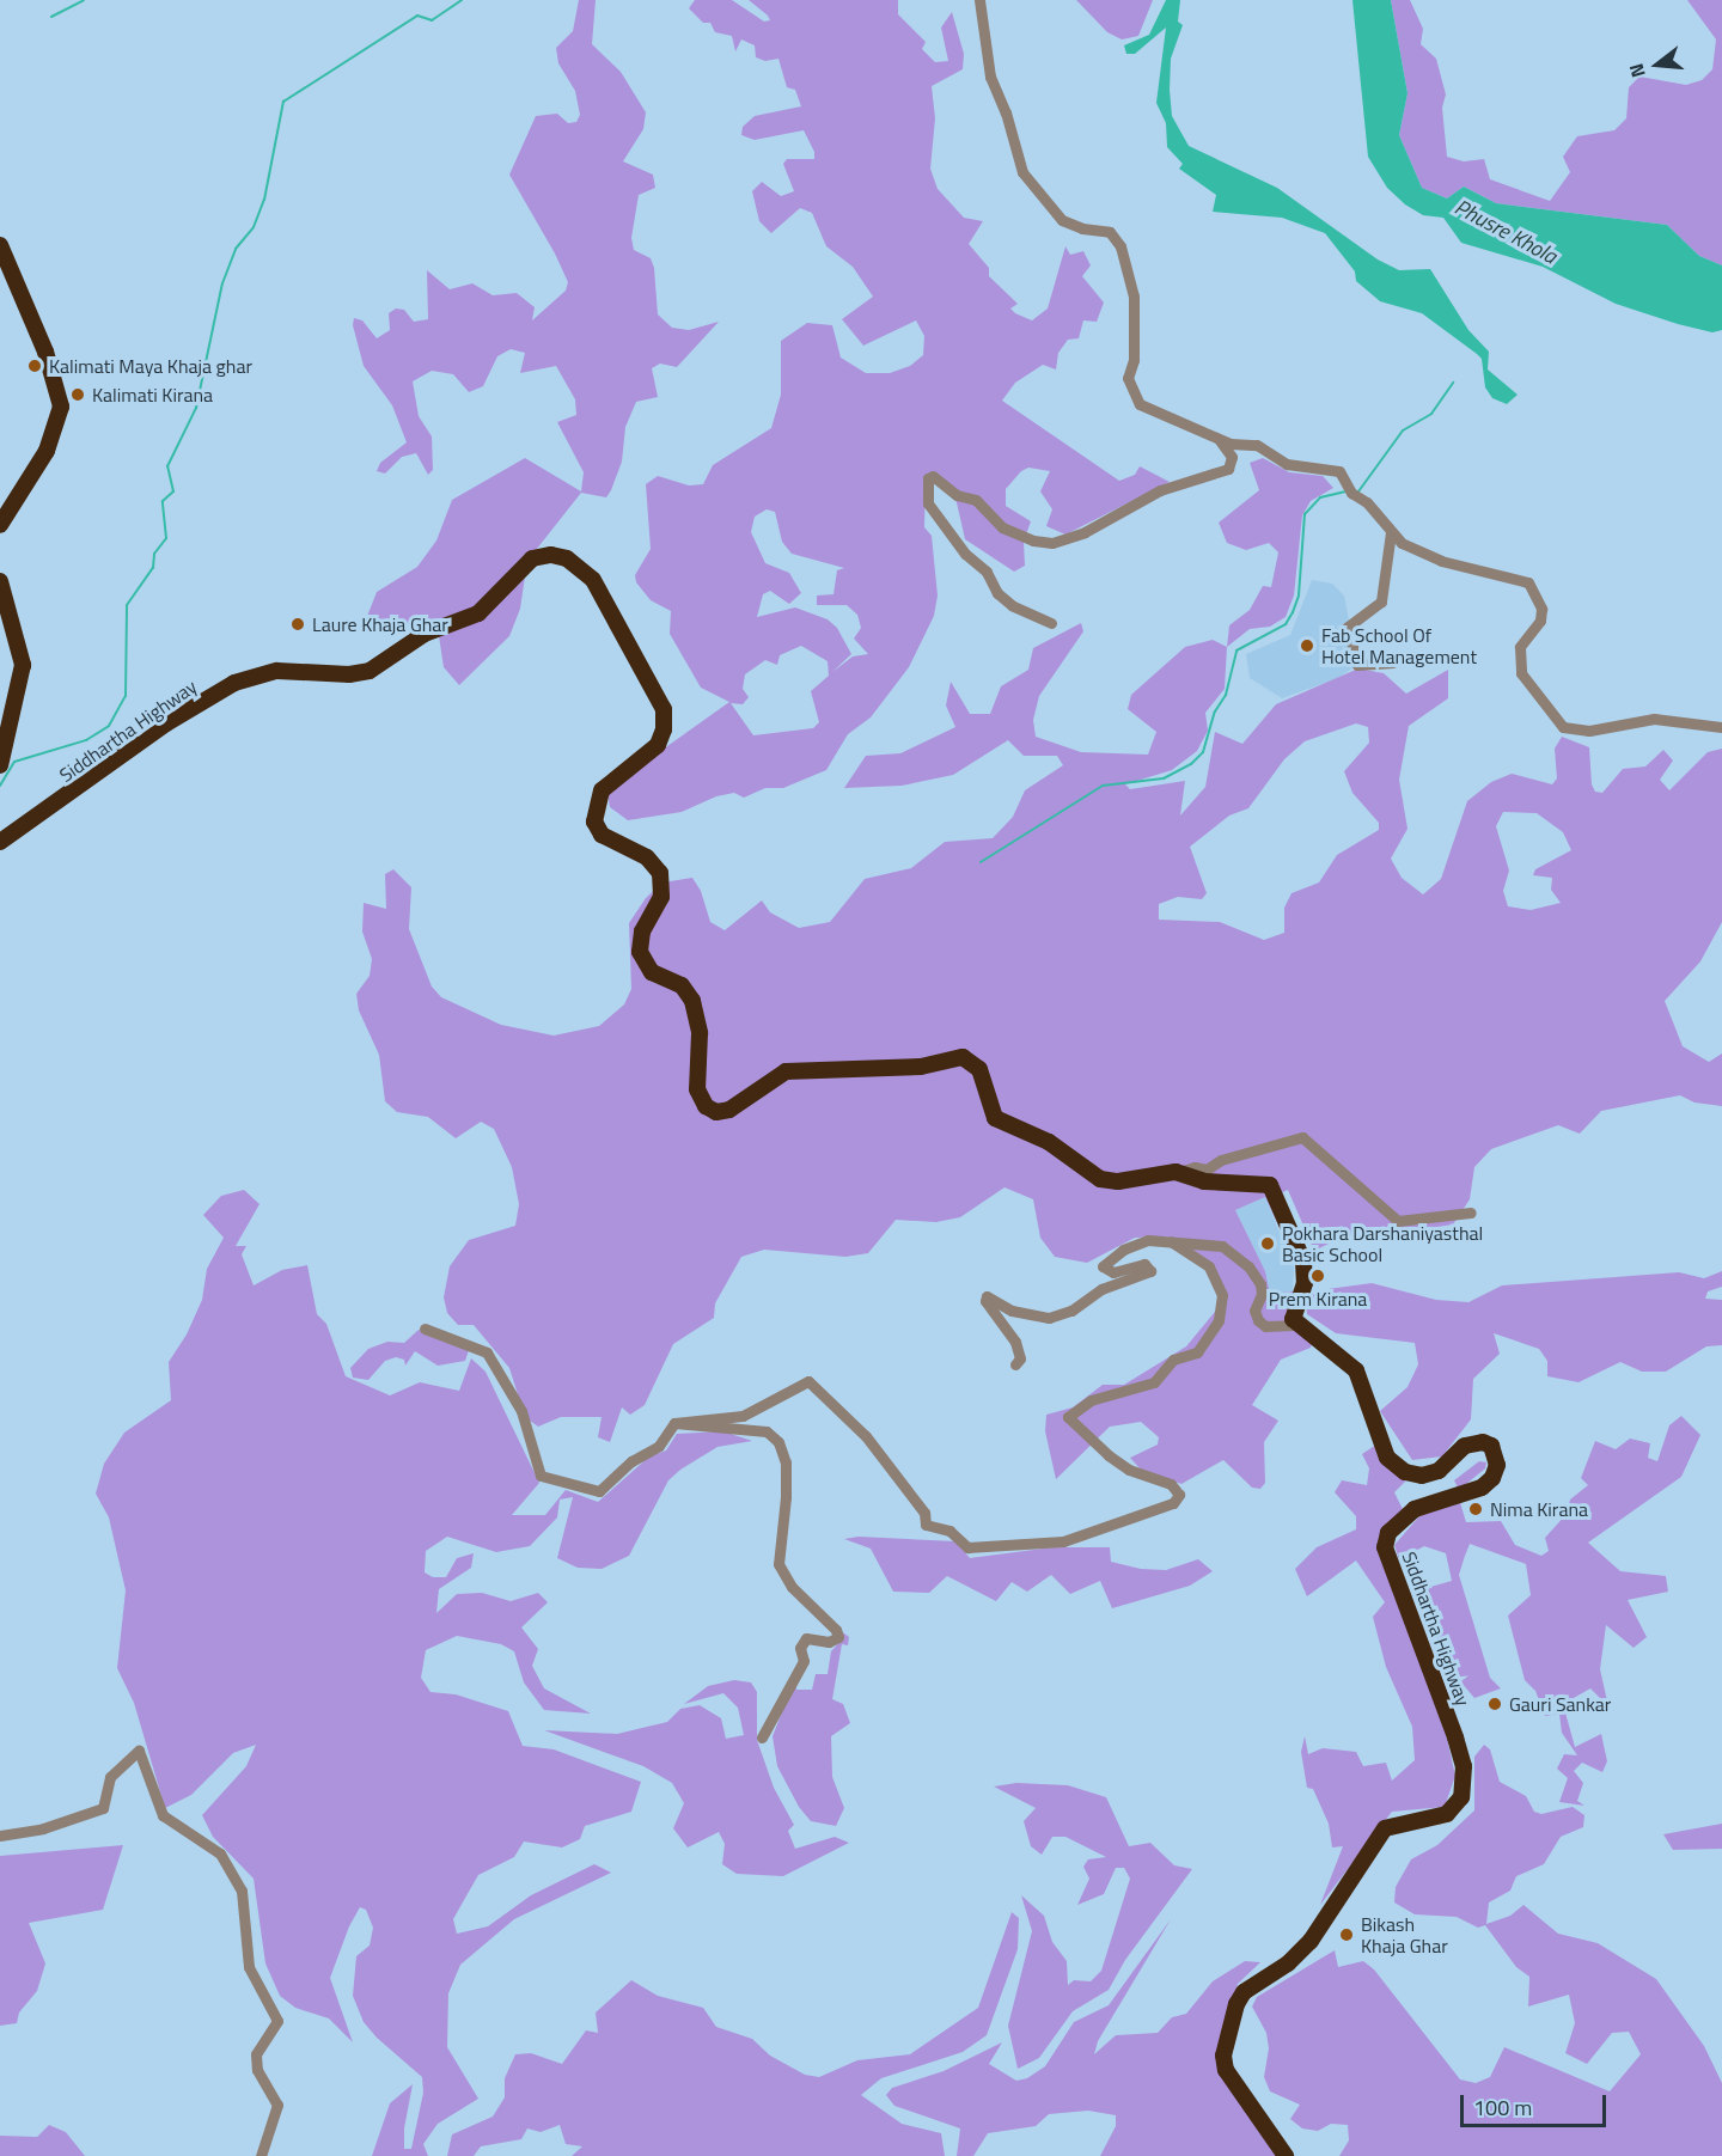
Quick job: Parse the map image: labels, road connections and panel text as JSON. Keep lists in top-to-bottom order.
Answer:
{
  "streets": {
    "highway": ["Siddhartha Highway"]
  },
  "water": ["Phusre Khola"],
  "places": [
    "Kalimati Maya Khaja ghar",
    "Kalimati Kirana",
    "Laure Khaja Ghar",
    "Fab School Of Hotel Management",
    "Pokhara Darshaniyasthal Basic School",
    "Prem Kirana",
    "Nima Kirana",
    "Gauri Sankar",
    "Bikash Khaja Ghar"
  ],
  "scale_bar": "100 m",
  "north": "left"
}
